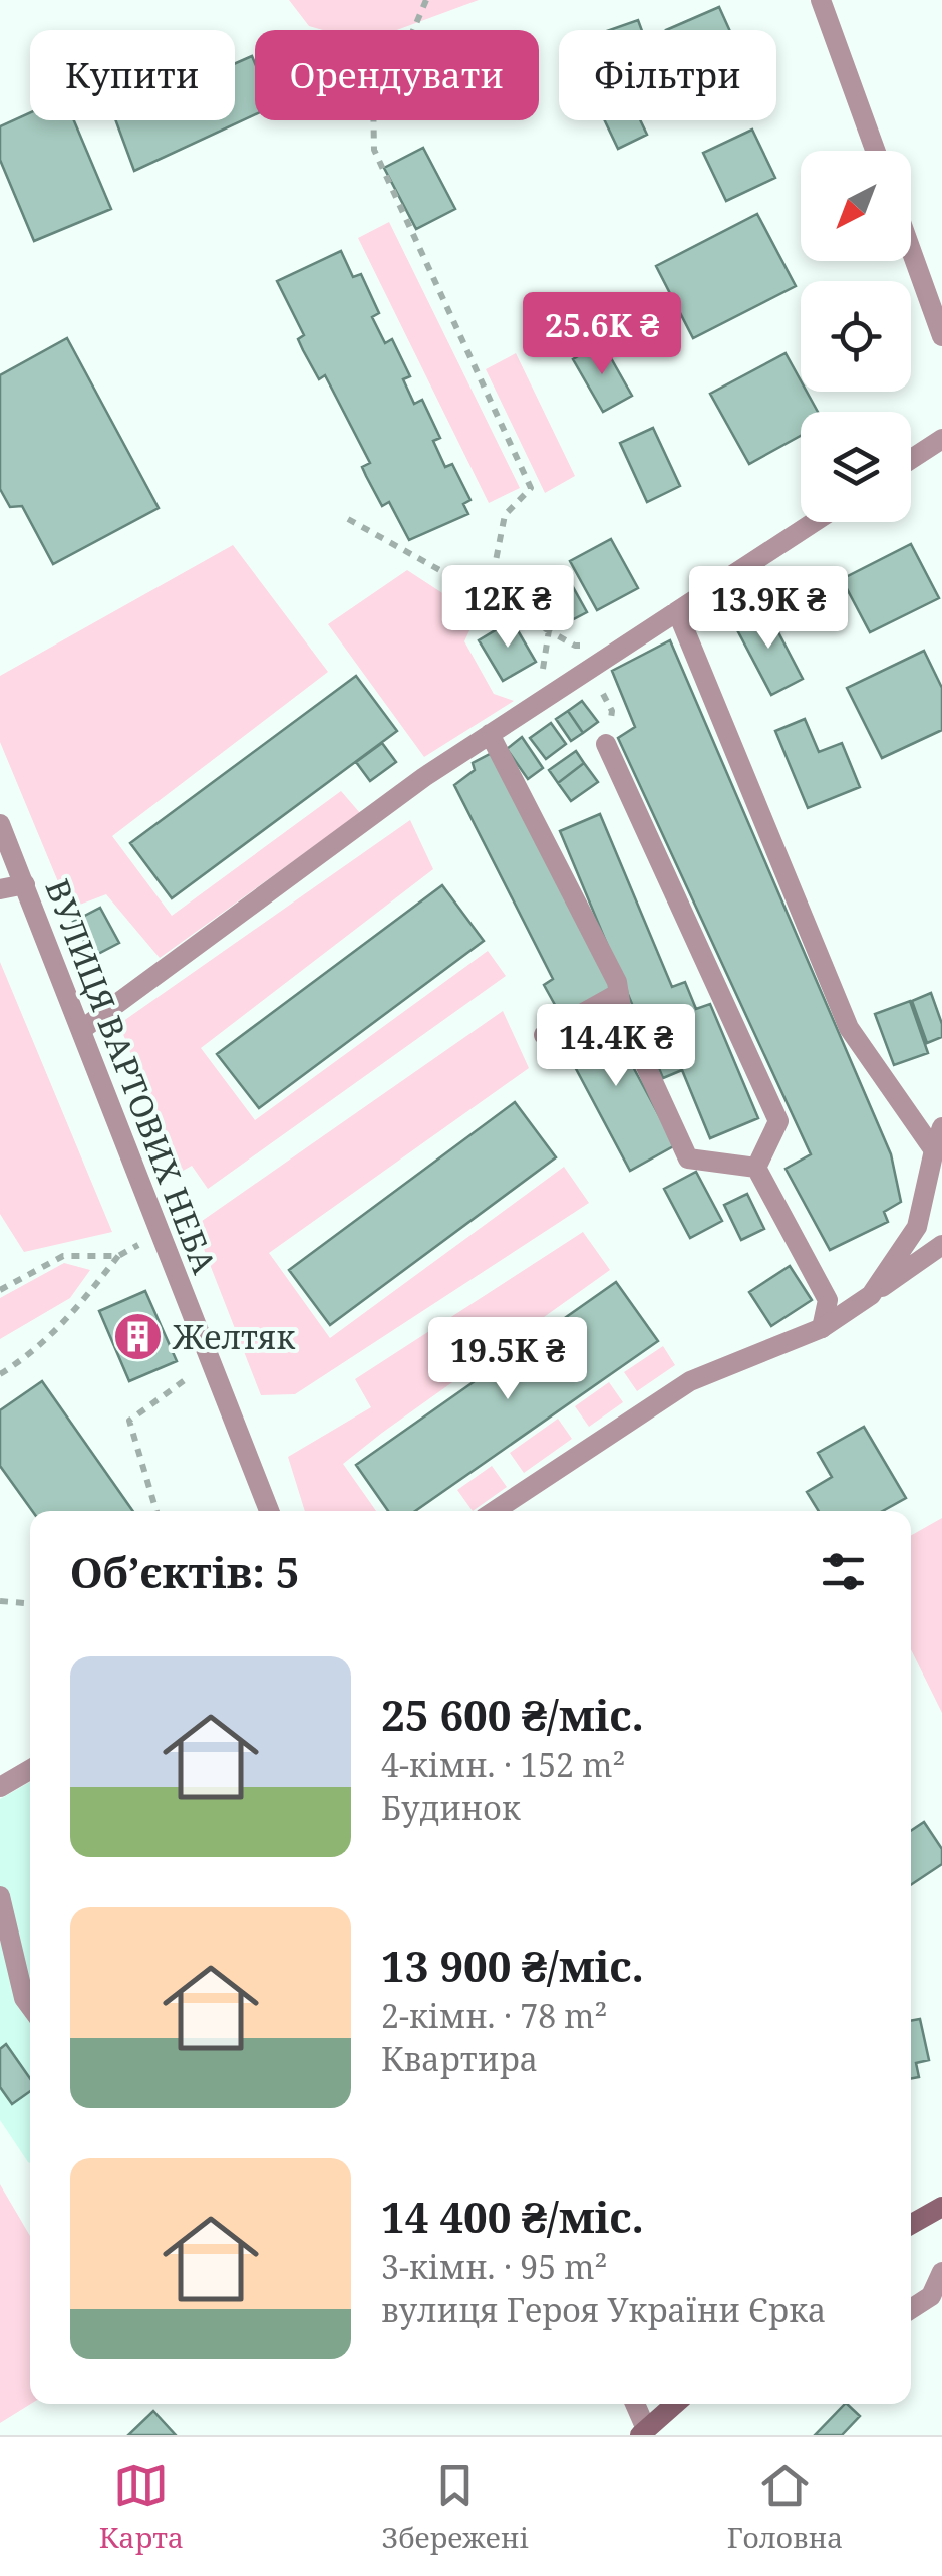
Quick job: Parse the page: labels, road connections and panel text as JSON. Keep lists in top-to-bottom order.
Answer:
{
  "streets": {
    "street": ["ВУЛИЦЯ ВАРТОВИХ НЕБА"]
  },
  "places": {
    "building": ["Желтяк"]
  },
  "north": "bottom left",
  "page": {
    "chip": ["Купити", "Орендувати", "Фільтри"],
    "price": [
      "25.6K ₴",
      "12K ₴",
      "13.9K ₴",
      "14.4K ₴",
      "19.5K ₴"
    ],
    "heading": "Об’єктів: 5",
    "list": [
      {
        "name": "25 600 ₴/міс.",
        "note": "4-кімн. · 152 m² · Будинок"
      },
      {
        "name": "13 900 ₴/міс.",
        "note": "2-кімн. · 78 m² · Квартира"
      },
      {
        "name": "14 400 ₴/міс.",
        "note": "3-кімн. · 95 m² · вулиця Героя України Єрка"
      }
    ],
    "tabs": ["Карта", "Збережені", "Головна"]
  }
}
